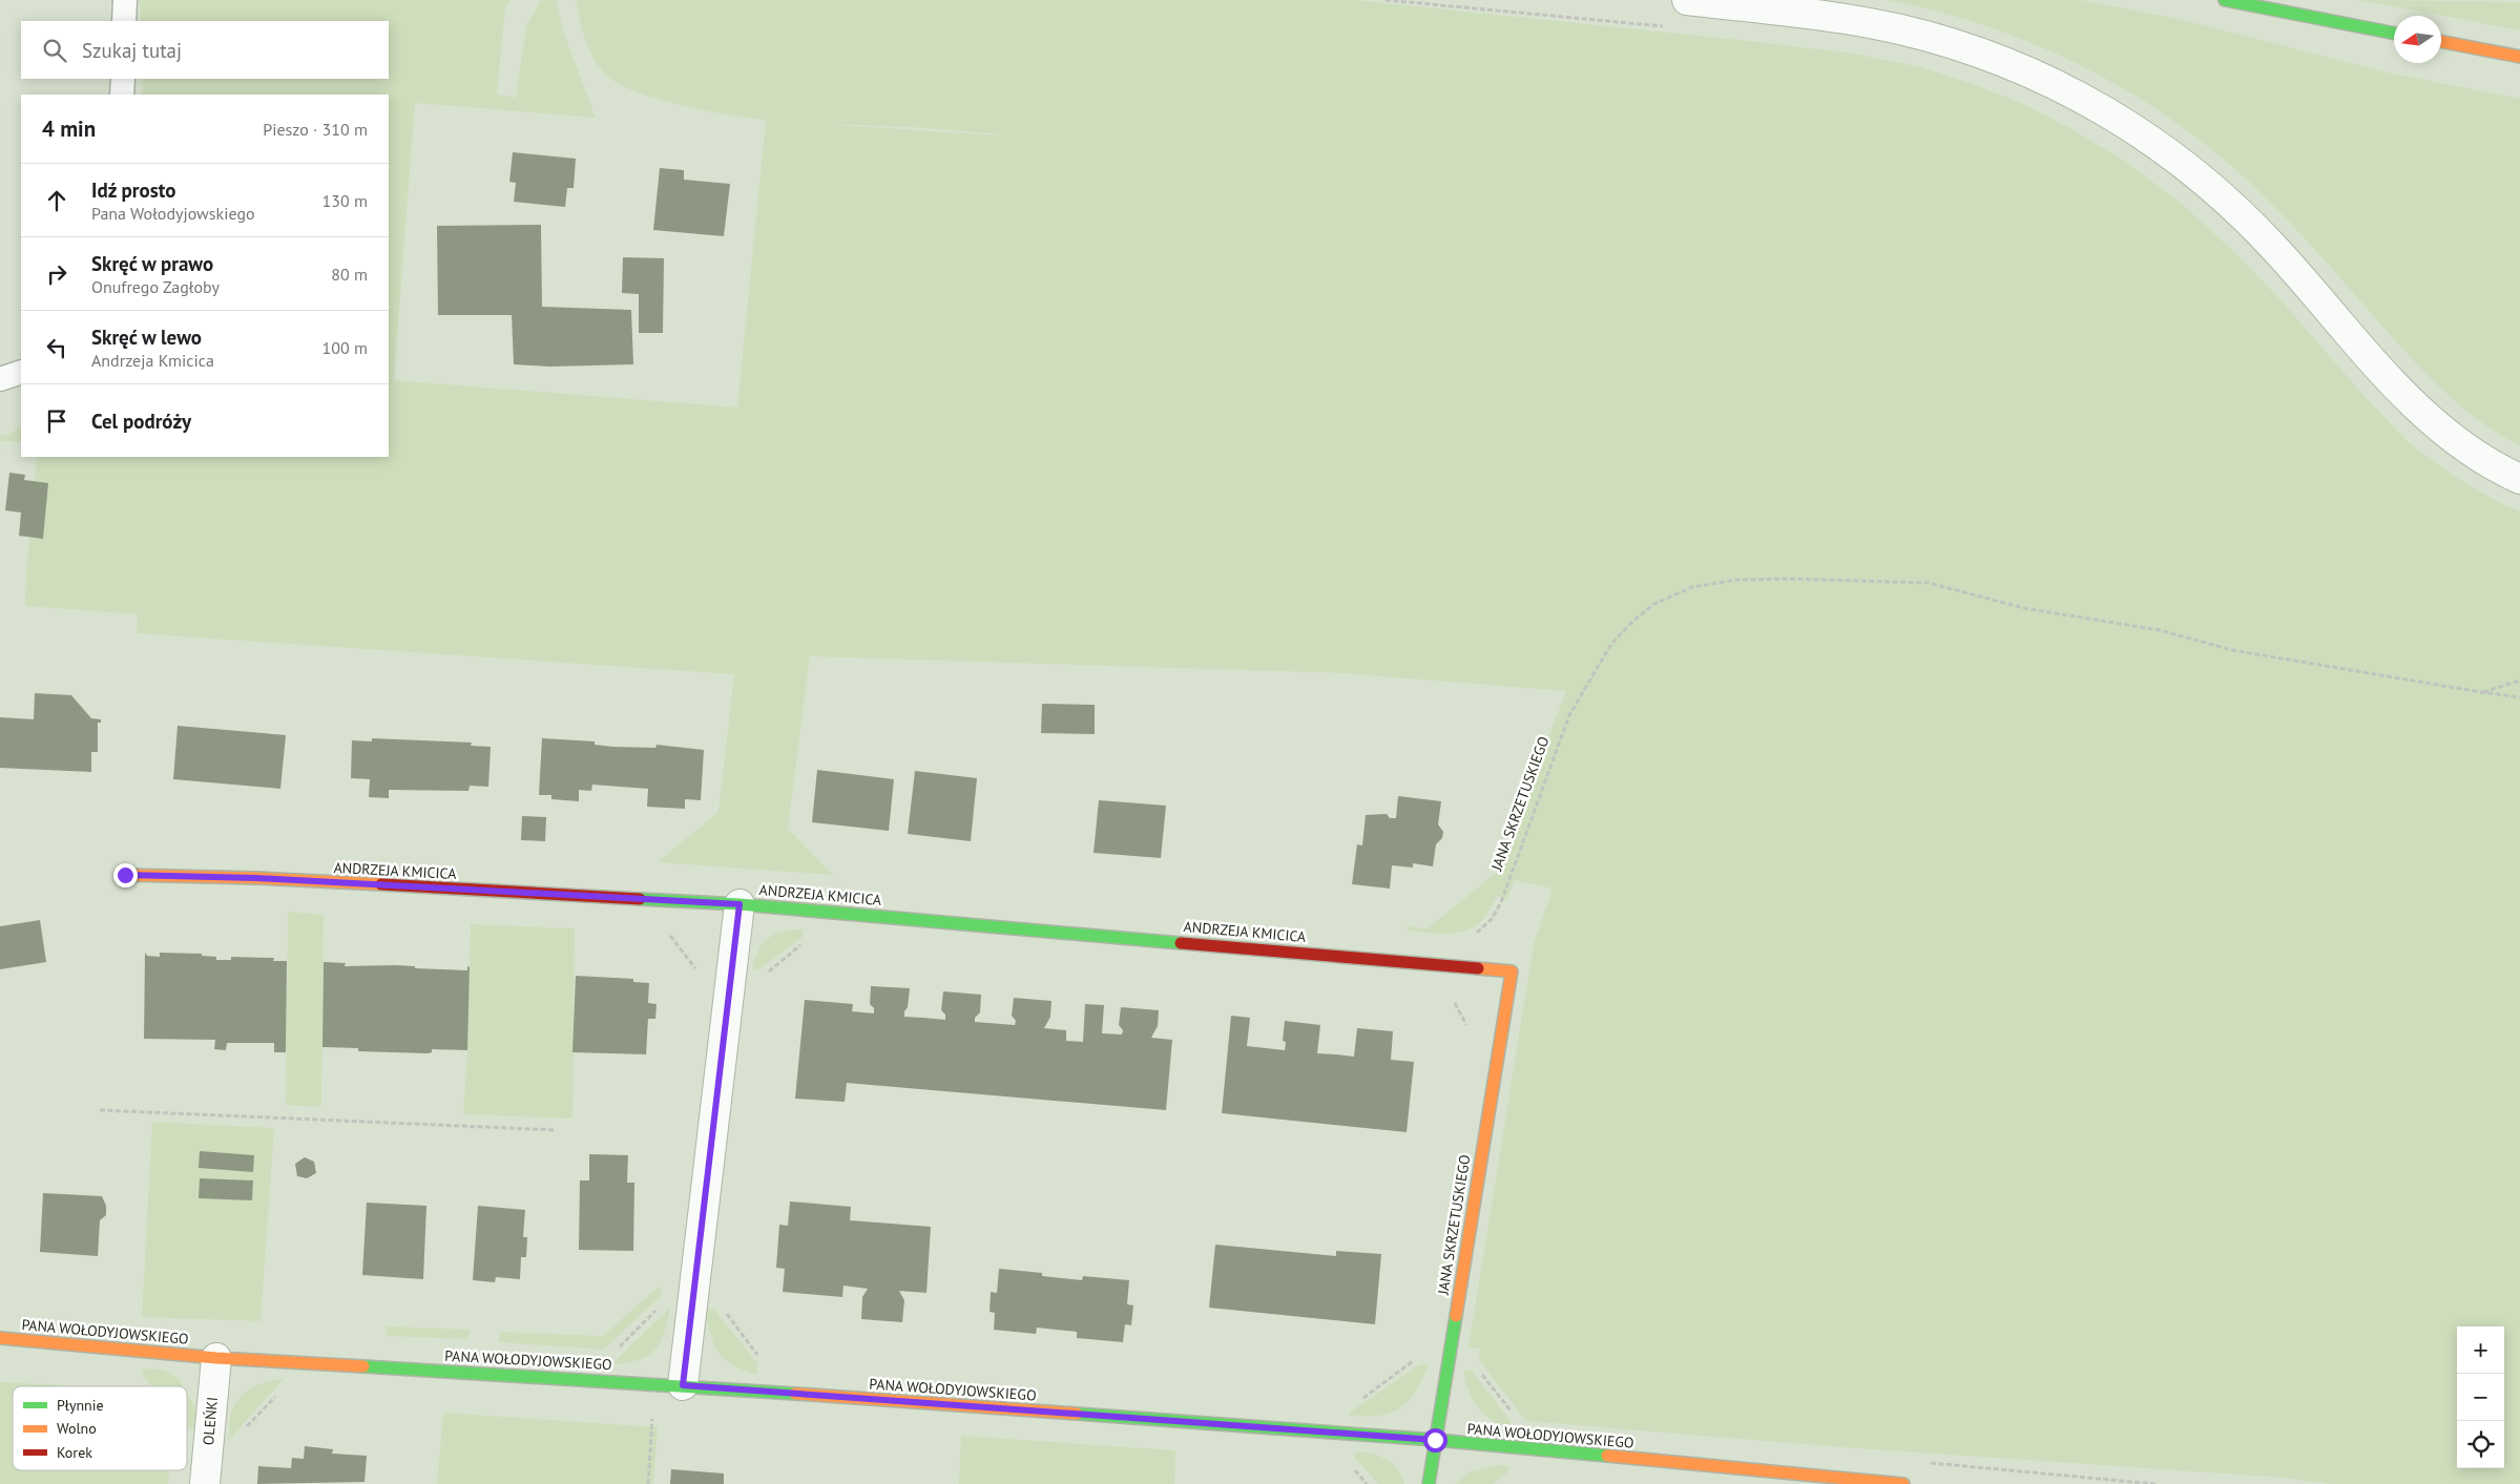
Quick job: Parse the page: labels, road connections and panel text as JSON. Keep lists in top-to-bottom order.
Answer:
{
  "streets": {
    "street": [
      "JANA SKRZETUSKIEGO",
      "ANDRZEJA KMICICA",
      "PANA WOŁODYJOWSKIEGO",
      "OLEŃKI"
    ]
  },
  "crossings": [
    ["JANA SKRZETUSKIEGO", "ANDRZEJA KMICICA"],
    ["JANA SKRZETUSKIEGO", "PANA WOŁODYJOWSKIEGO"],
    ["PANA WOŁODYJOWSKIEGO", "OLEŃKI"]
  ],
  "legend": ["Płynnie", "Wolno", "Korek"],
  "north": "left",
  "page": {
    "search": "Szukaj tutaj",
    "heading": ["4 min", "Pieszo · 310 m"],
    "list": [
      ["Idź prosto", "Pana Wołodyjowskiego", "130 m"],
      ["Skręć w prawo", "Onufrego Zagłoby", "80 m"],
      ["Skręć w lewo", "Andrzeja Kmicica", "100 m"],
      "Cel podróży"
    ],
    "map_buttons": ["+", "−"]
  }
}
